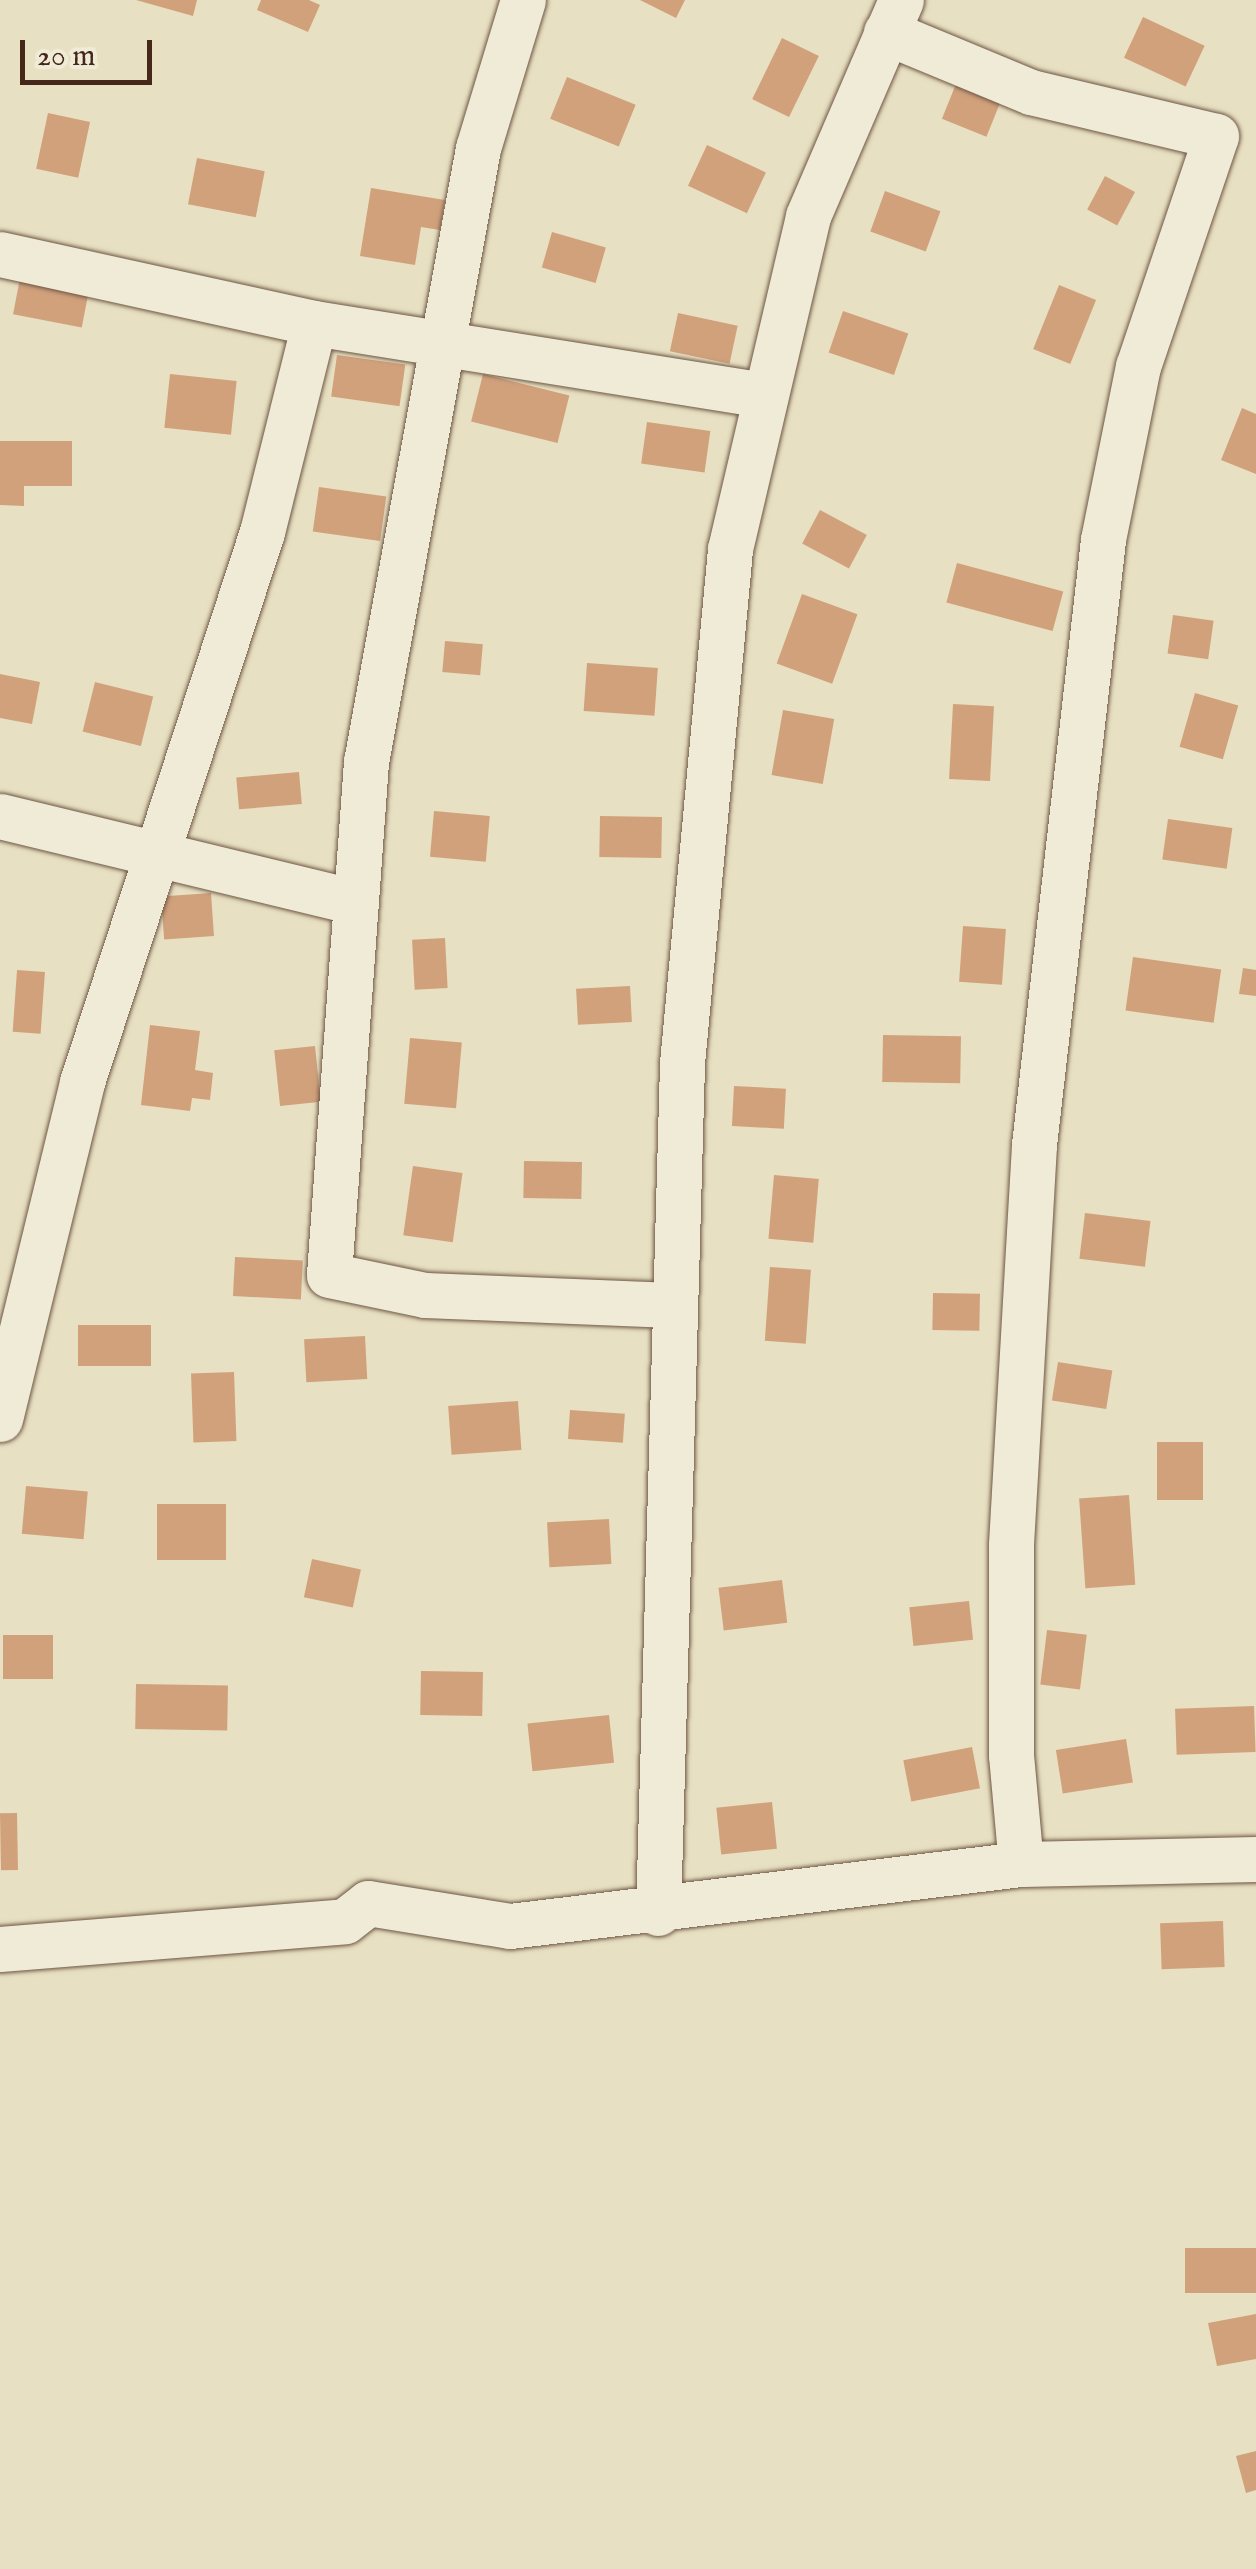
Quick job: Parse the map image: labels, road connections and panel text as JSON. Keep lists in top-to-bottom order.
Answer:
{
  "scale_bar": "20 m"
}
